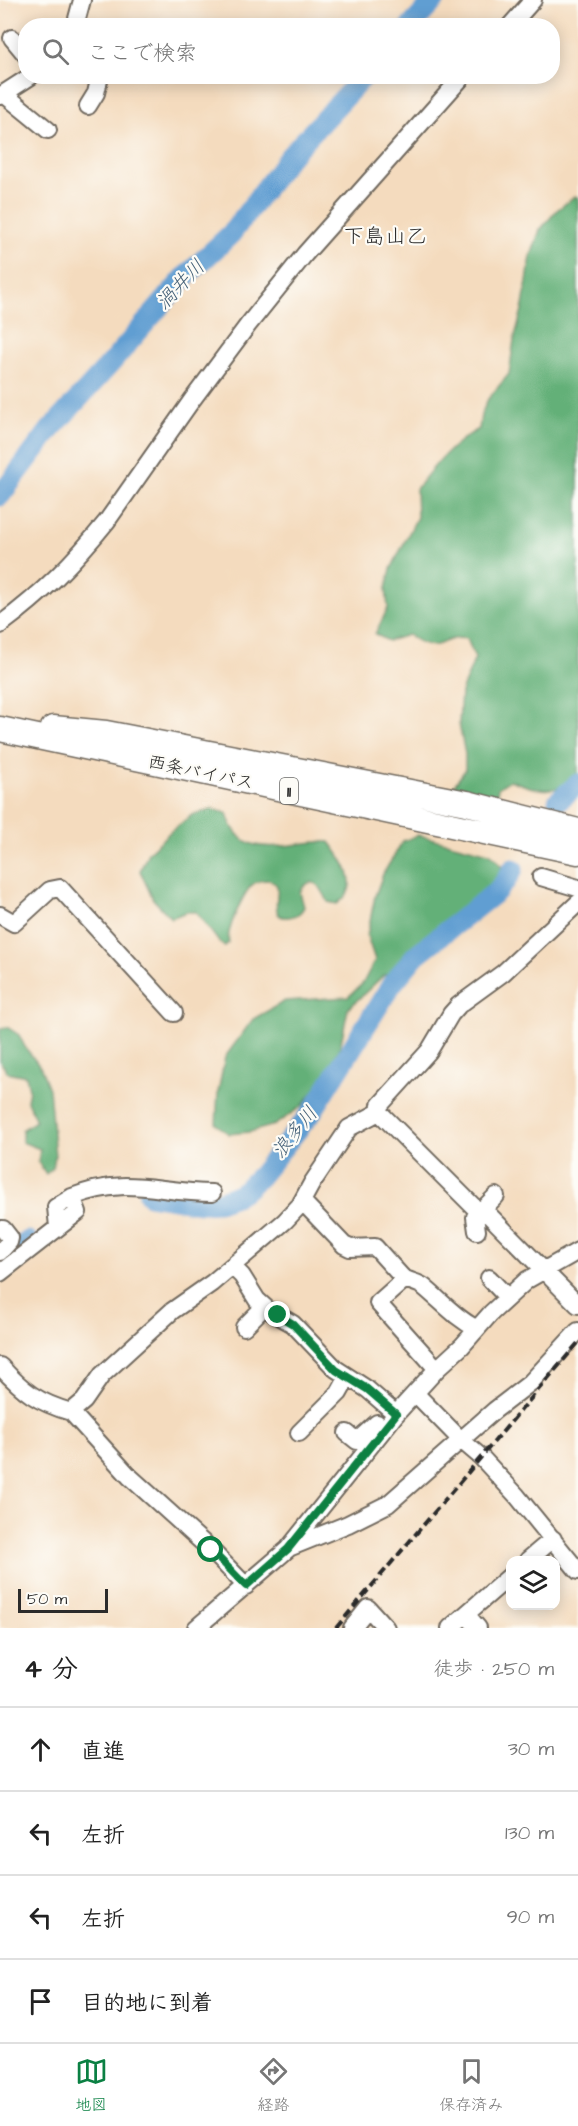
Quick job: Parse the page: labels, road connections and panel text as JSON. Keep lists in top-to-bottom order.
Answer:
{
  "streets": {
    "highway": ["西条バイパス", "11"]
  },
  "districts": ["下島山乙"],
  "water": ["渦井川", "浪多川"],
  "scale_bar": "50 m",
  "page": {
    "search": "ここで検索",
    "scale": "50 m",
    "heading": ["4 分", "徒歩 · 250 m"],
    "list": [
      ["直進", "30 m"],
      ["左折", "130 m"],
      ["左折", "90 m"],
      "目的地に到着"
    ],
    "nav": ["地図", "経路", "保存済み"]
  }
}
